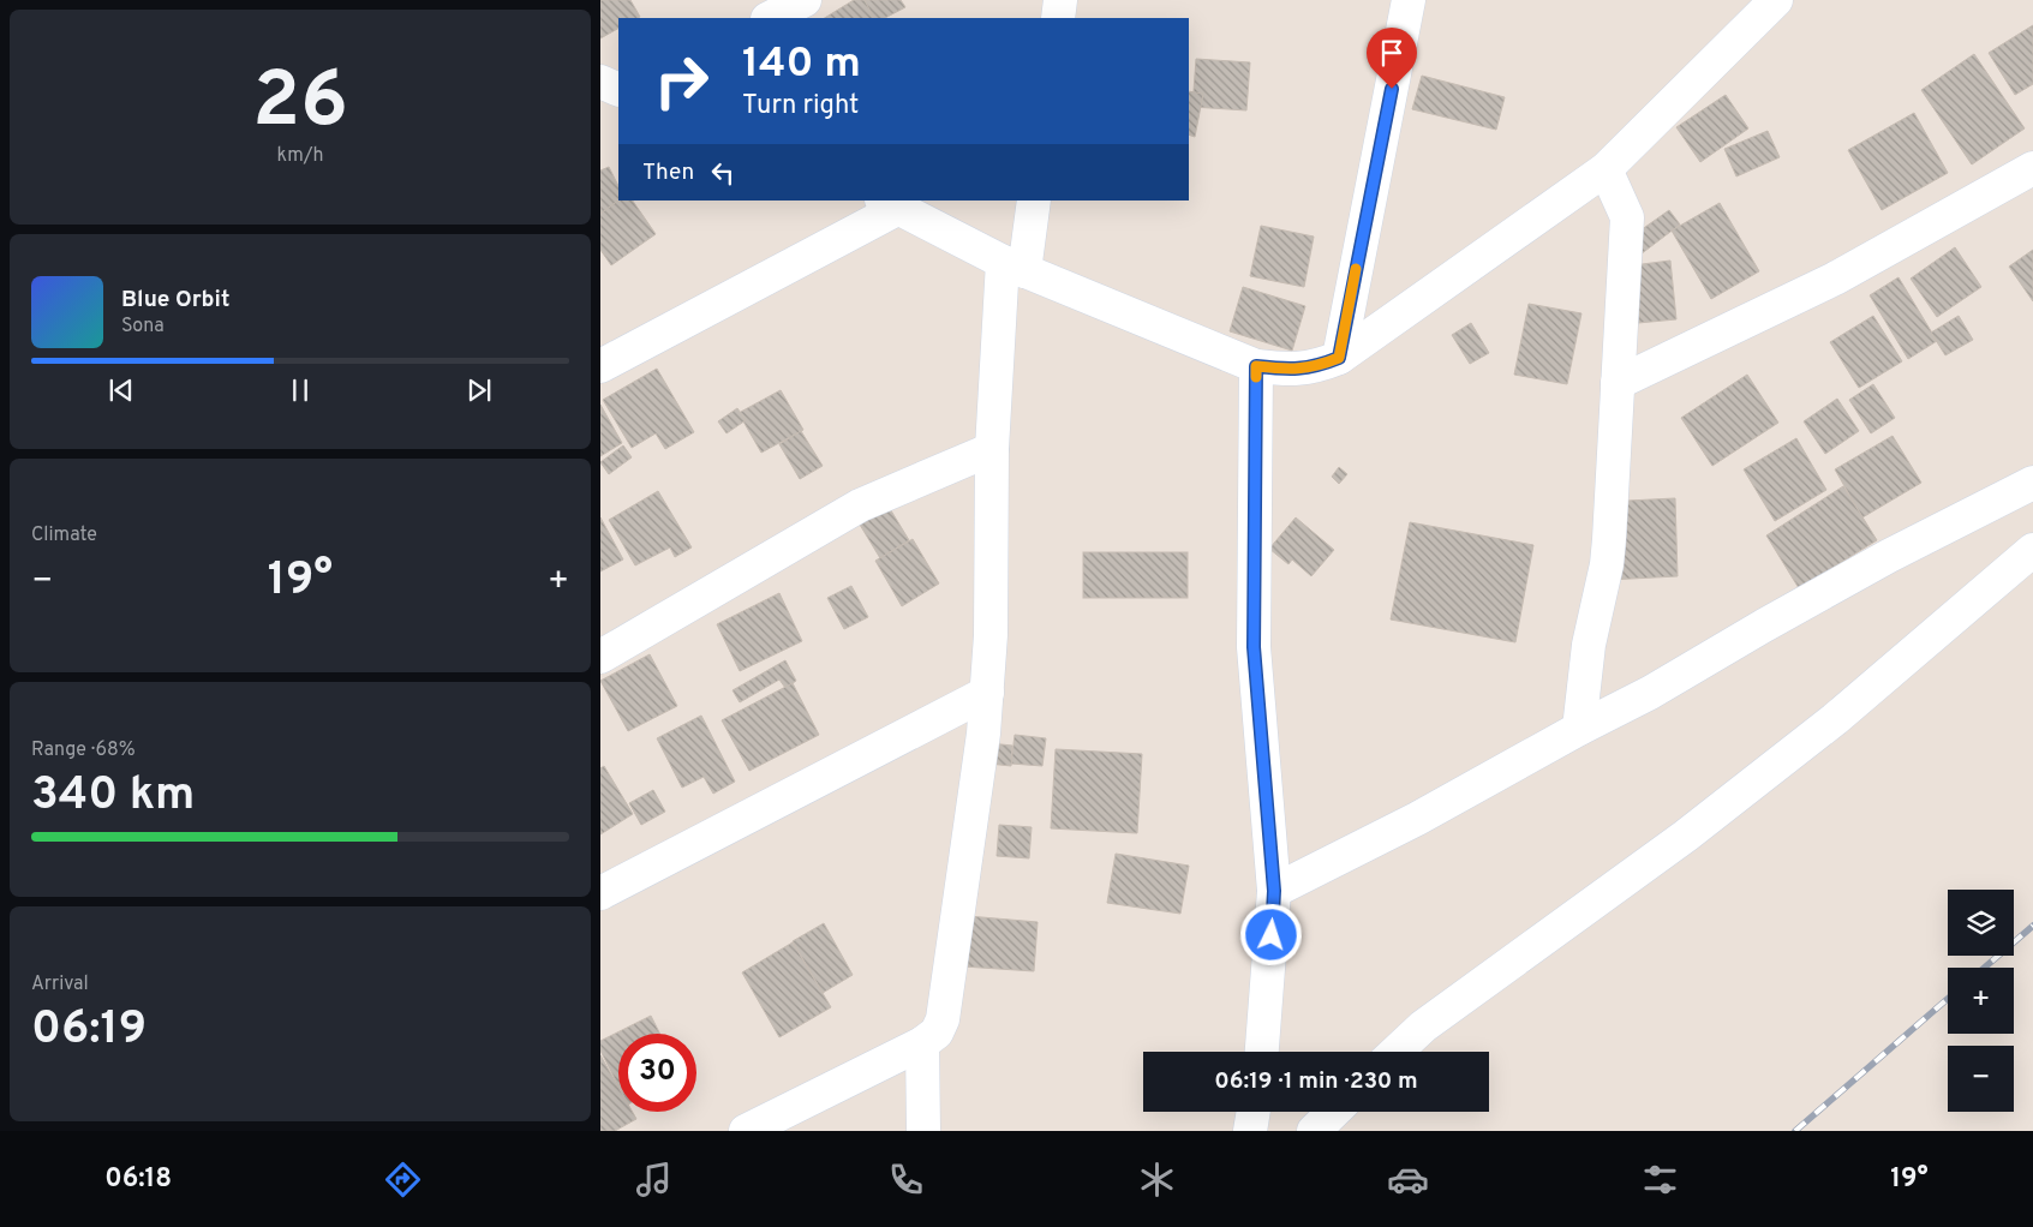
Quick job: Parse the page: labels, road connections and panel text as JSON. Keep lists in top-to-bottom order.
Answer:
{
  "page": {
    "tile": [
      ["26", "km/h"],
      "Climate",
      ["Range · 68%", "340 km"],
      ["Arrival", "06:19"]
    ],
    "turn": ["140 m", "Turn right"],
    "then": "Then",
    "song": ["Blue Orbit", "Sona"],
    "heat": ["−", "19°", "+"],
    "map_buttons": ["+", "−"],
    "limit": "30",
    "trip": "06:19 · 1 min · 230 m",
    "tabs": ["06:18", "19°"]
  }
}
